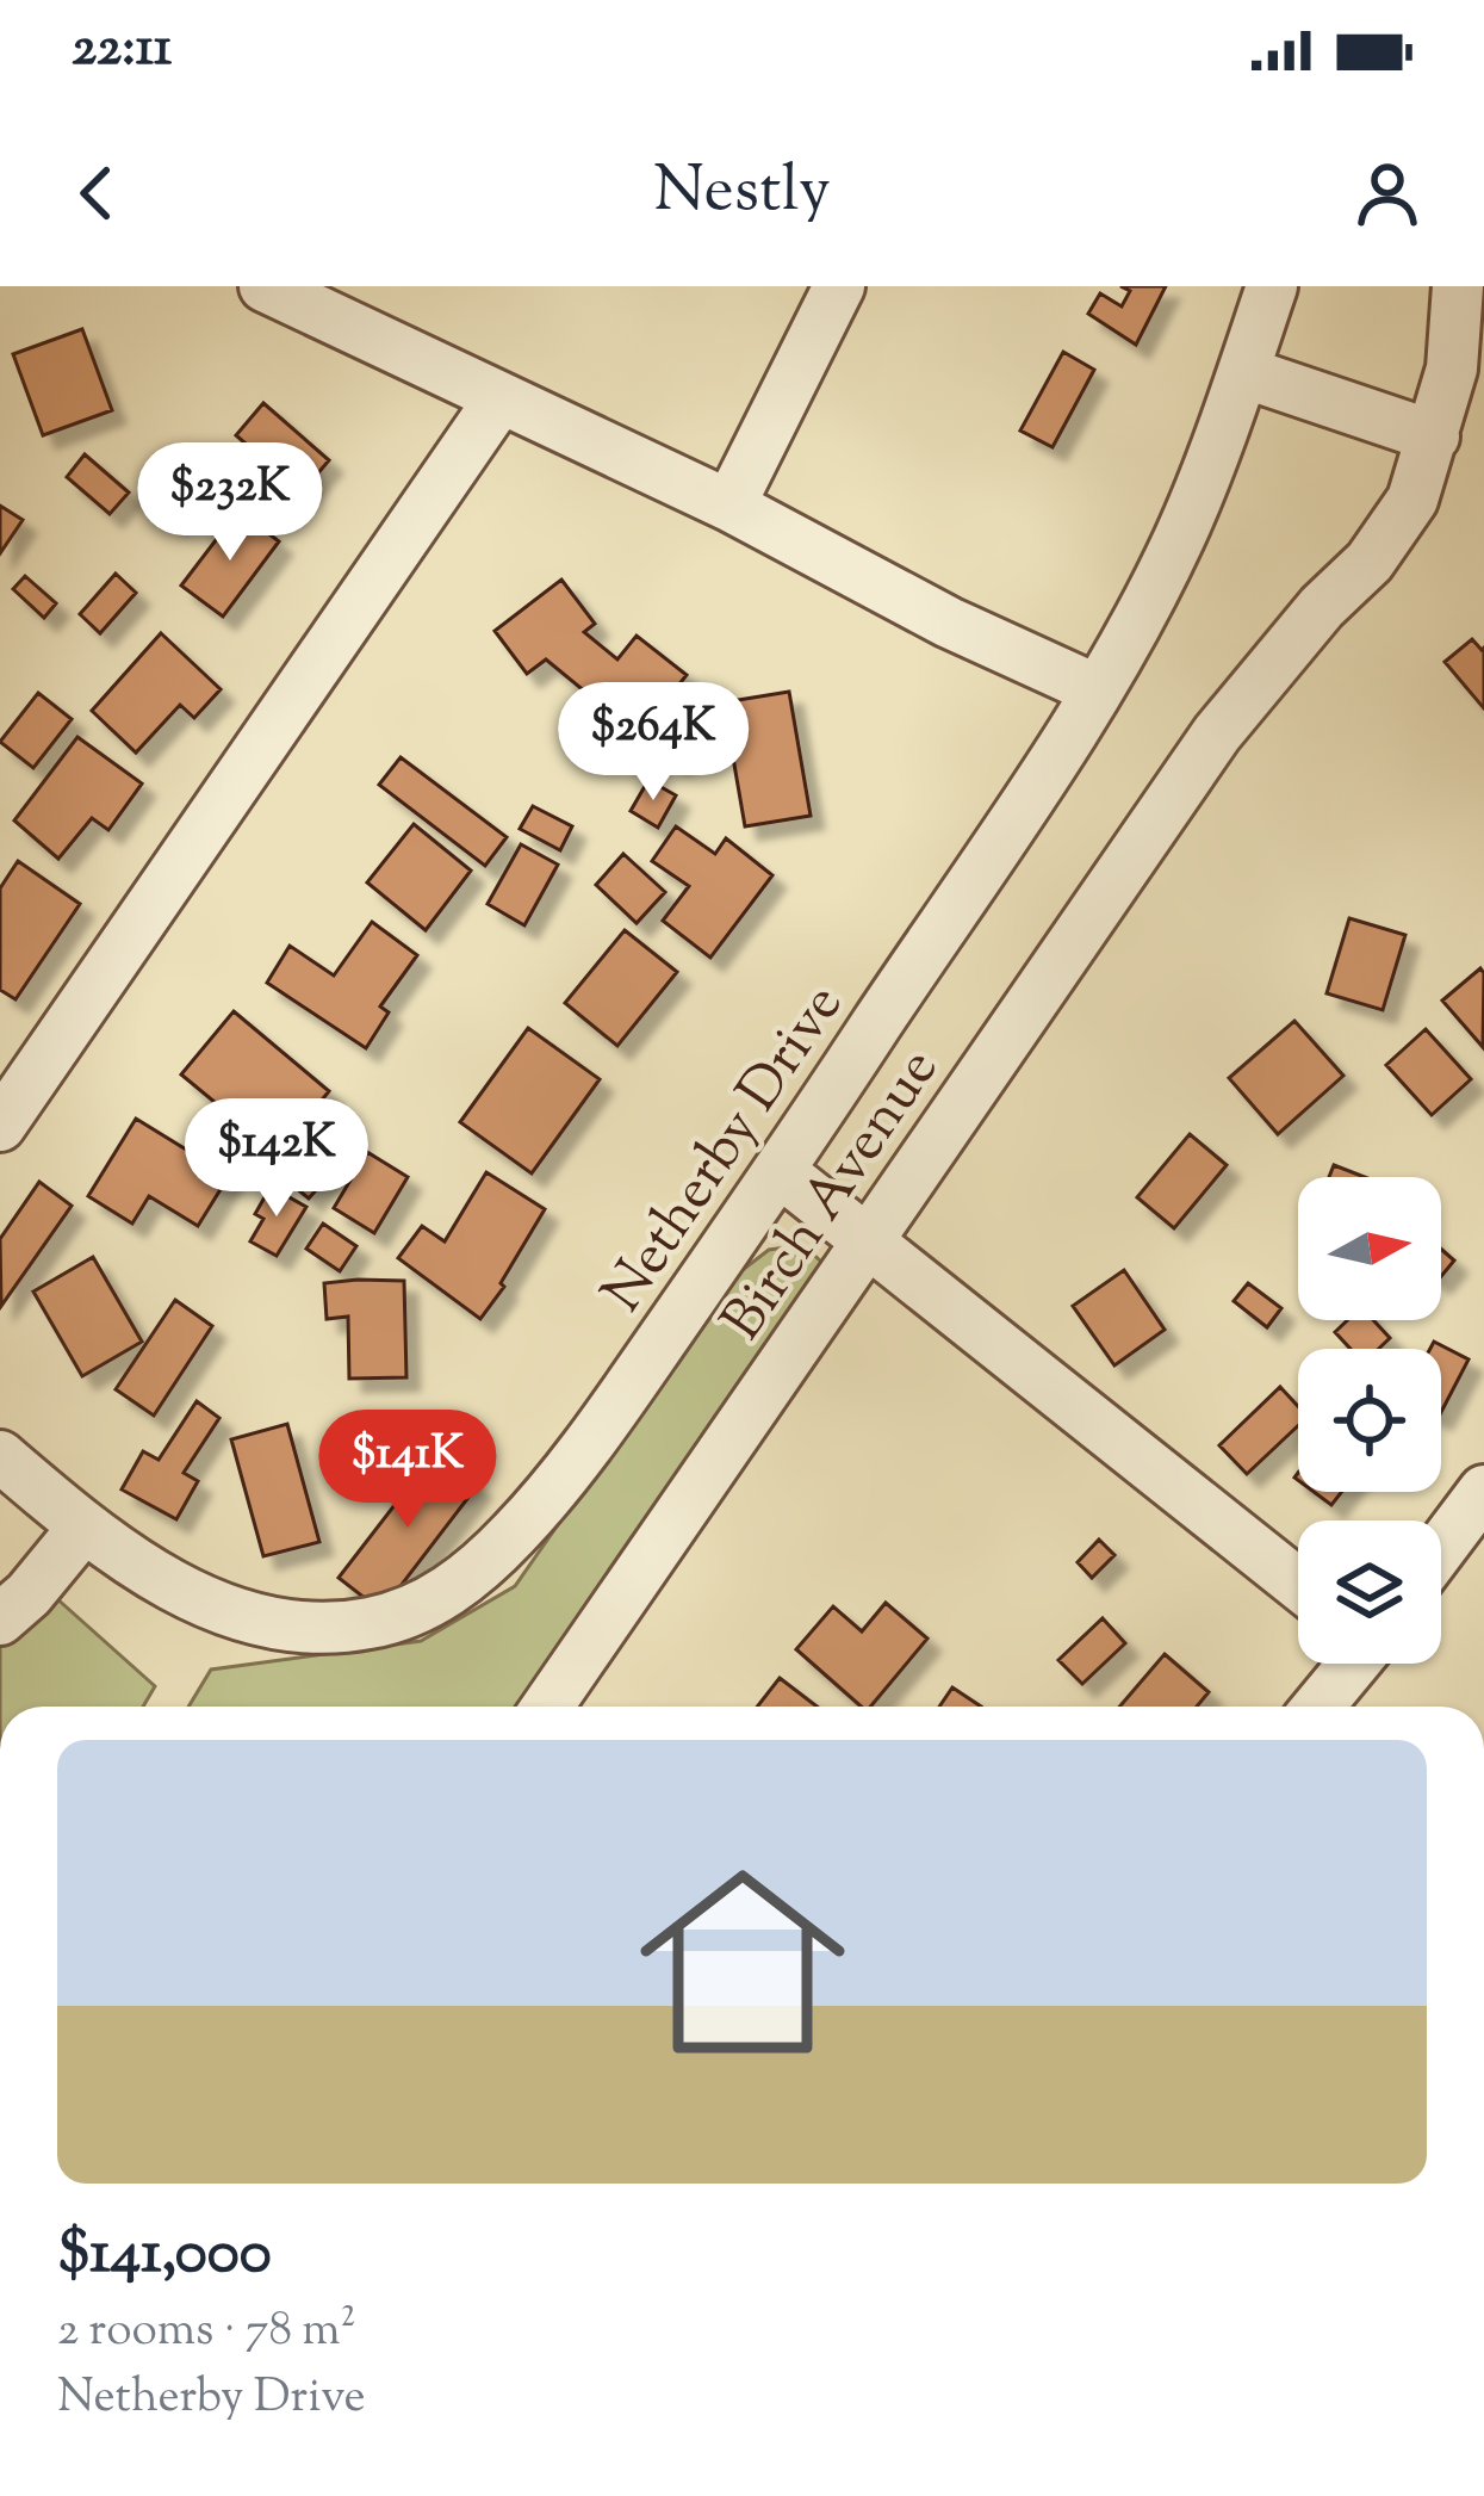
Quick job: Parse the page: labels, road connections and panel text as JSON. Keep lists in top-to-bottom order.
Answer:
{
  "streets": {
    "street": ["Netherby Drive", "Birch Avenue"]
  },
  "north": "right",
  "page": {
    "status": "22:11",
    "header": "Nestly",
    "price": [
      "$232K",
      "$264K",
      "$142K",
      "$141K"
    ],
    "list": [
      {
        "name": "$141,000",
        "note": "2 rooms · 78 m² · Netherby Drive"
      }
    ]
  }
}
